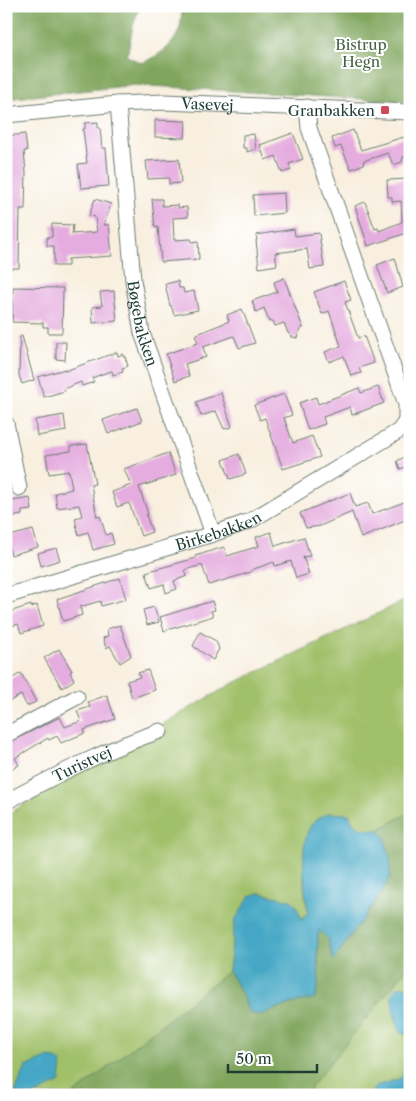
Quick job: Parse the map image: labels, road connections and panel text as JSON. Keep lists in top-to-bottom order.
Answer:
{
  "streets": {
    "street": [
      "Vasevej",
      "Bøgebakken",
      "Birkebakken",
      "Turistvej"
    ]
  },
  "crossings": [
    ["Vasevej", "Bøgebakken"],
    ["Bøgebakken", "Birkebakken"]
  ],
  "parks": ["Bistrup Hegn"],
  "places": {
    "transit": ["Granbakken"]
  },
  "scale_bar": "50 m"
}
